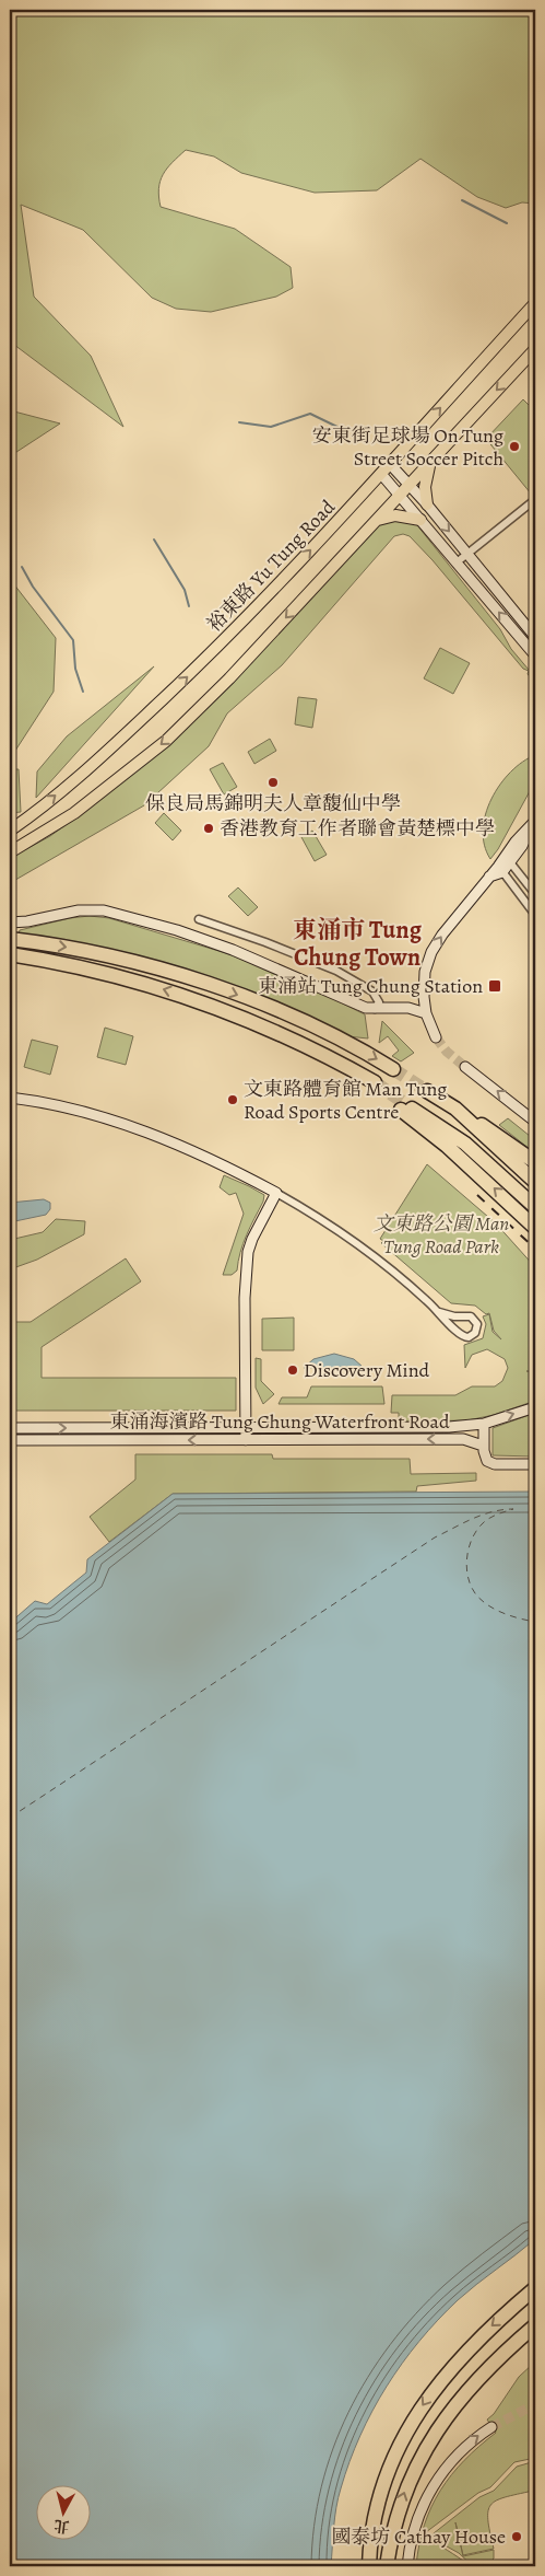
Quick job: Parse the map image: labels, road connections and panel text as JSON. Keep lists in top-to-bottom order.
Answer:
{
  "streets": {
    "main road": ["裕東路 Yu Tung Road", "東涌海濱路 Tung Chung Waterfront Road"]
  },
  "districts": ["東涌市 Tung Chung Town"],
  "parks": ["文東路公園 Man Tung Road Park"],
  "places": {
    "other": [
      "安東街足球場 On Tung Street Soccer Pitch",
      "保良局馬錦明夫人章馥仙中學",
      "香港教育工作者聯會黃楚標中學",
      "文東路體育館 Man Tung Road Sports Centre",
      "Discovery Mind",
      "國泰坊 Cathay House"
    ],
    "transit": ["東涌站 Tung Chung Station"]
  },
  "north": "bottom"
}
